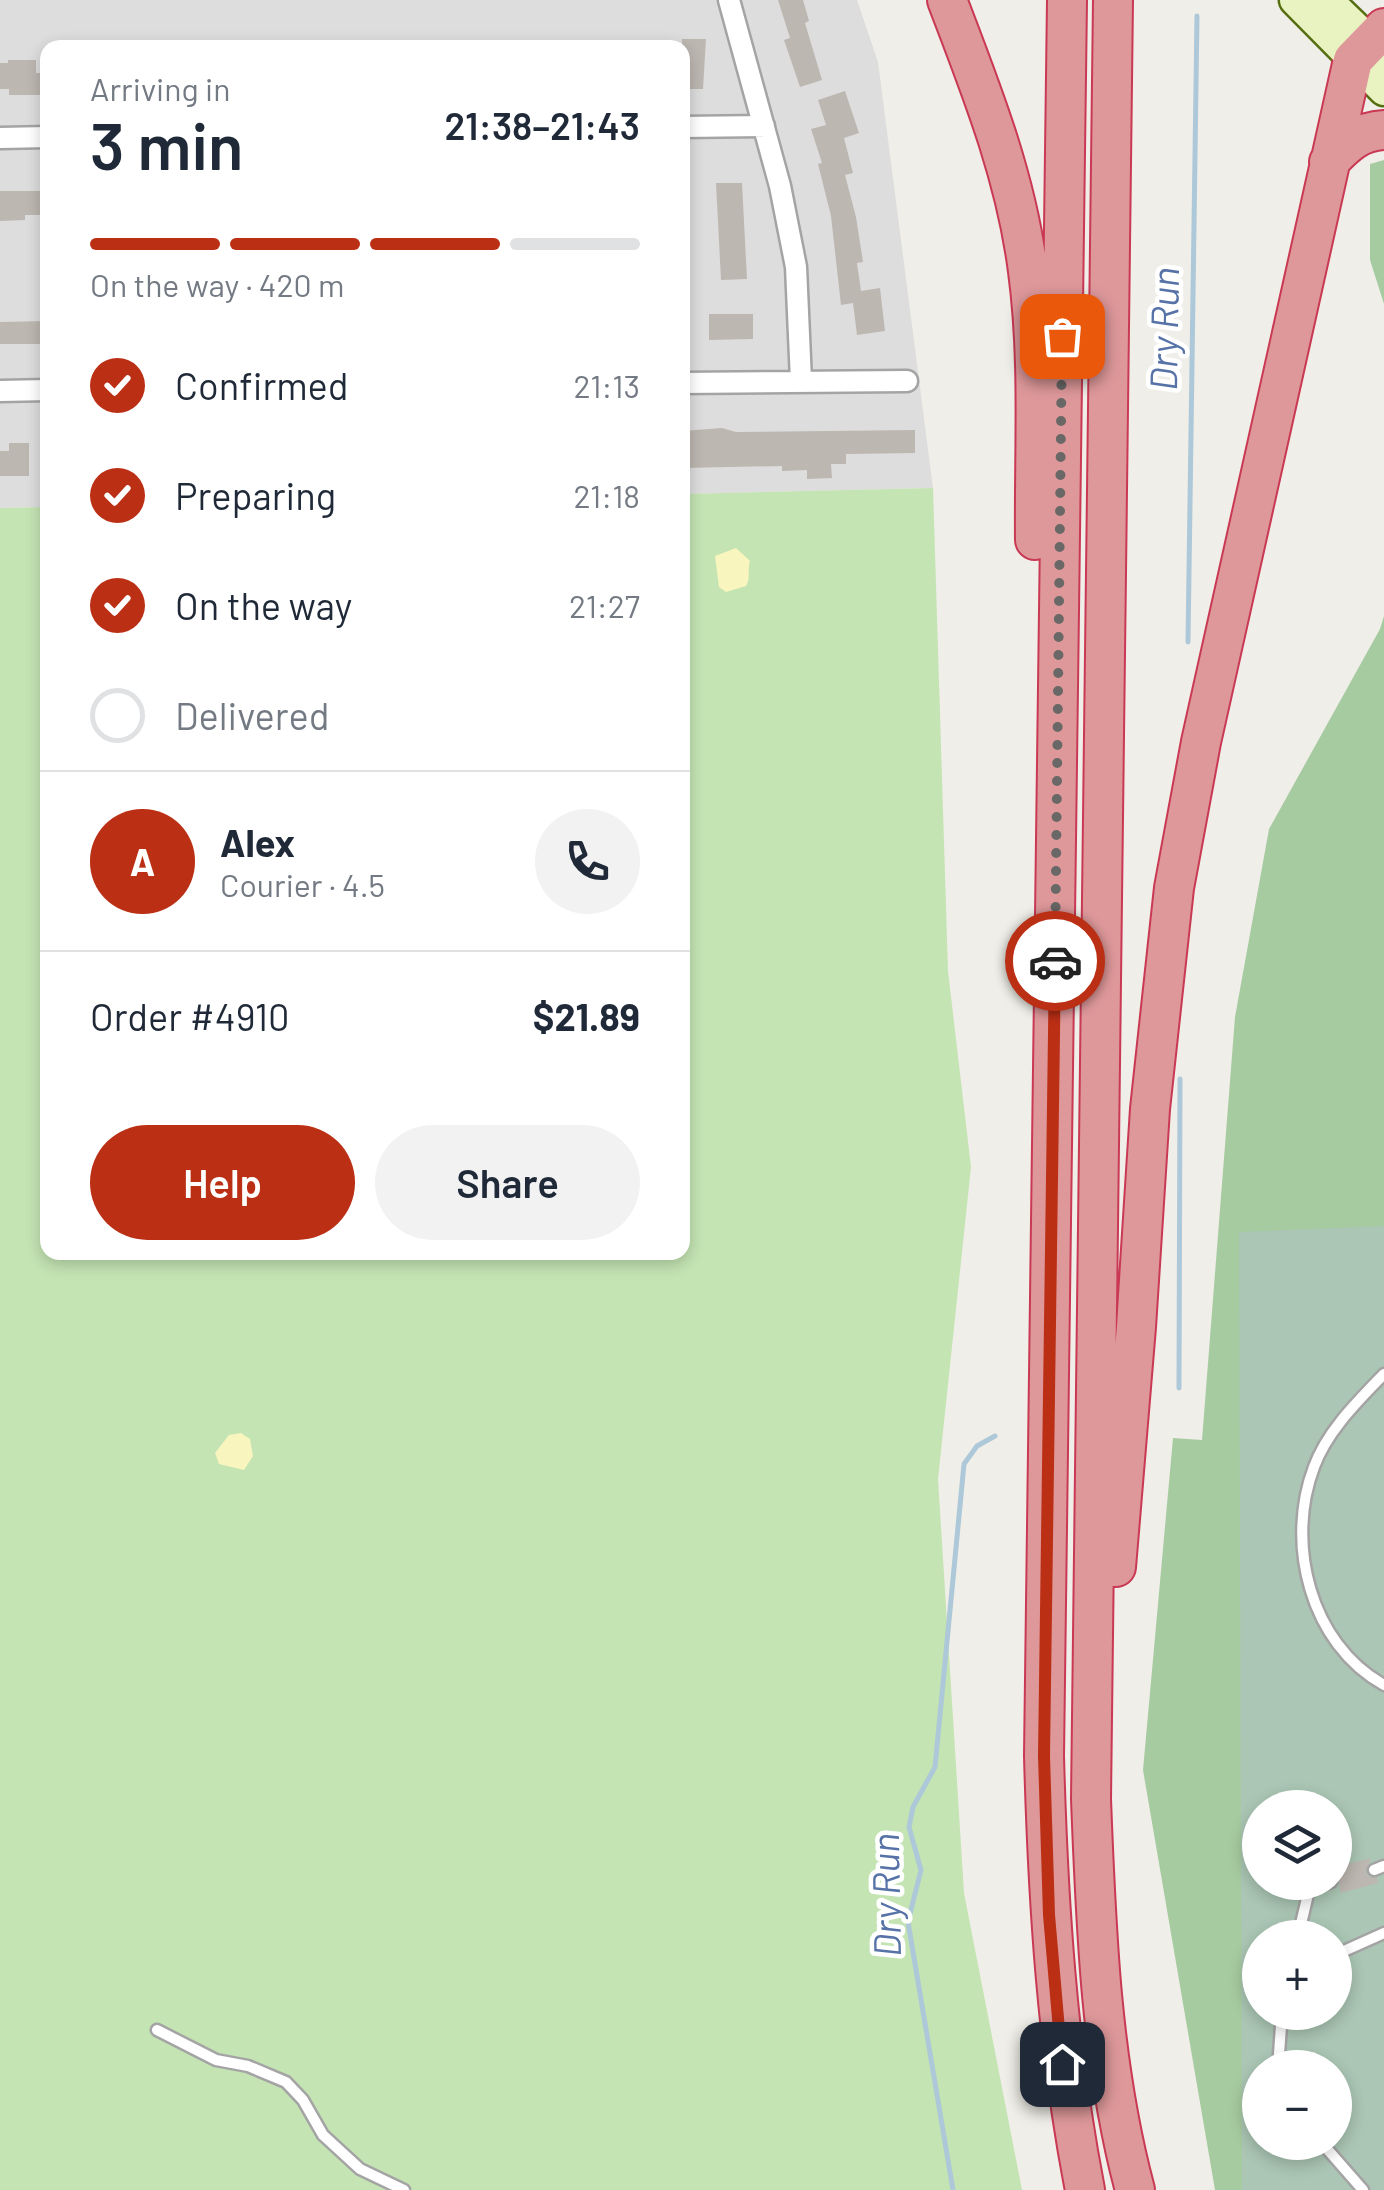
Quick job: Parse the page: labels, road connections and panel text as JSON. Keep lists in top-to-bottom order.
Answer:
{
  "water": ["Dry Run"],
  "page": {
    "heading": ["3 min", "Arriving in", "21:38–21:43"],
    "panel": [
      "Alex",
      "Courier · 4.5",
      "Order #4910",
      "$21.89"
    ],
    "bar": "On the way · 420 m",
    "list": [
      ["Confirmed", "21:13"],
      ["Preparing", "21:18"],
      ["On the way", "21:27"],
      "Delivered"
    ],
    "round": "A",
    "buttons": ["Help", "Share"],
    "map_buttons": ["+", "−"]
  }
}
